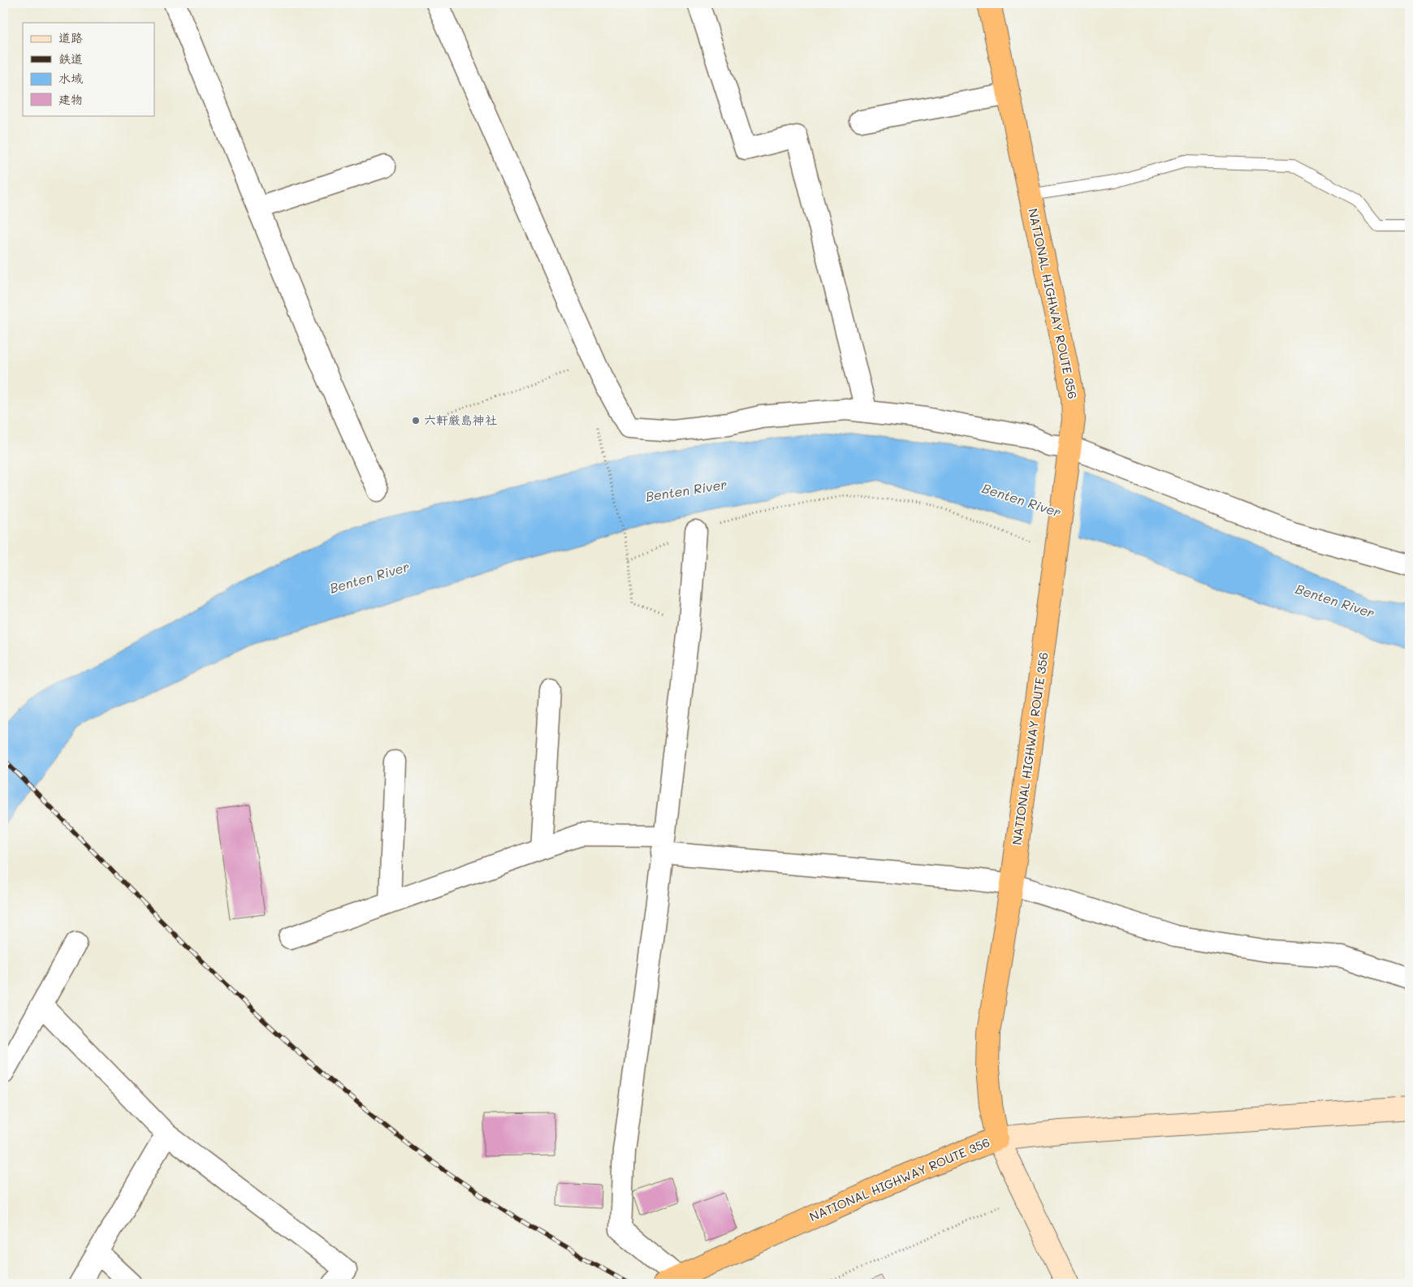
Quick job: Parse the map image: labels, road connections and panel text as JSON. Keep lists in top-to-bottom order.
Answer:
{
  "streets": {
    "highway": ["NATIONAL HIGHWAY ROUTE 356"]
  },
  "water": ["Benten River"],
  "places": ["六軒厳島神社"],
  "legend": [
    "道路",
    "鉄道",
    "水域",
    "建物"
  ]
}
